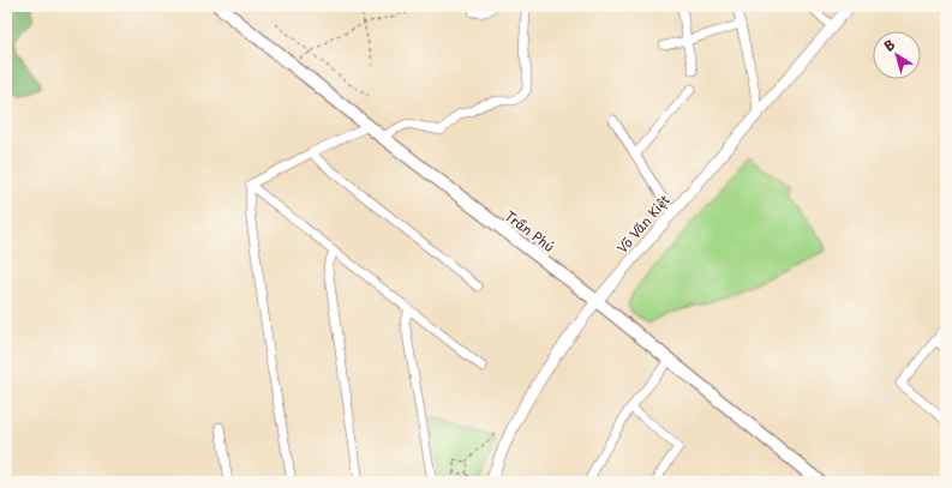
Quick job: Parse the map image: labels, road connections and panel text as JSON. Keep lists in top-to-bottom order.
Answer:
{
  "streets": {
    "main road": ["Trần Phú"],
    "street": ["Võ Văn Kiệt"]
  },
  "crossings": [
    ["Võ Văn Kiệt", "Trần Phú"]
  ],
  "north": "top left"
}
